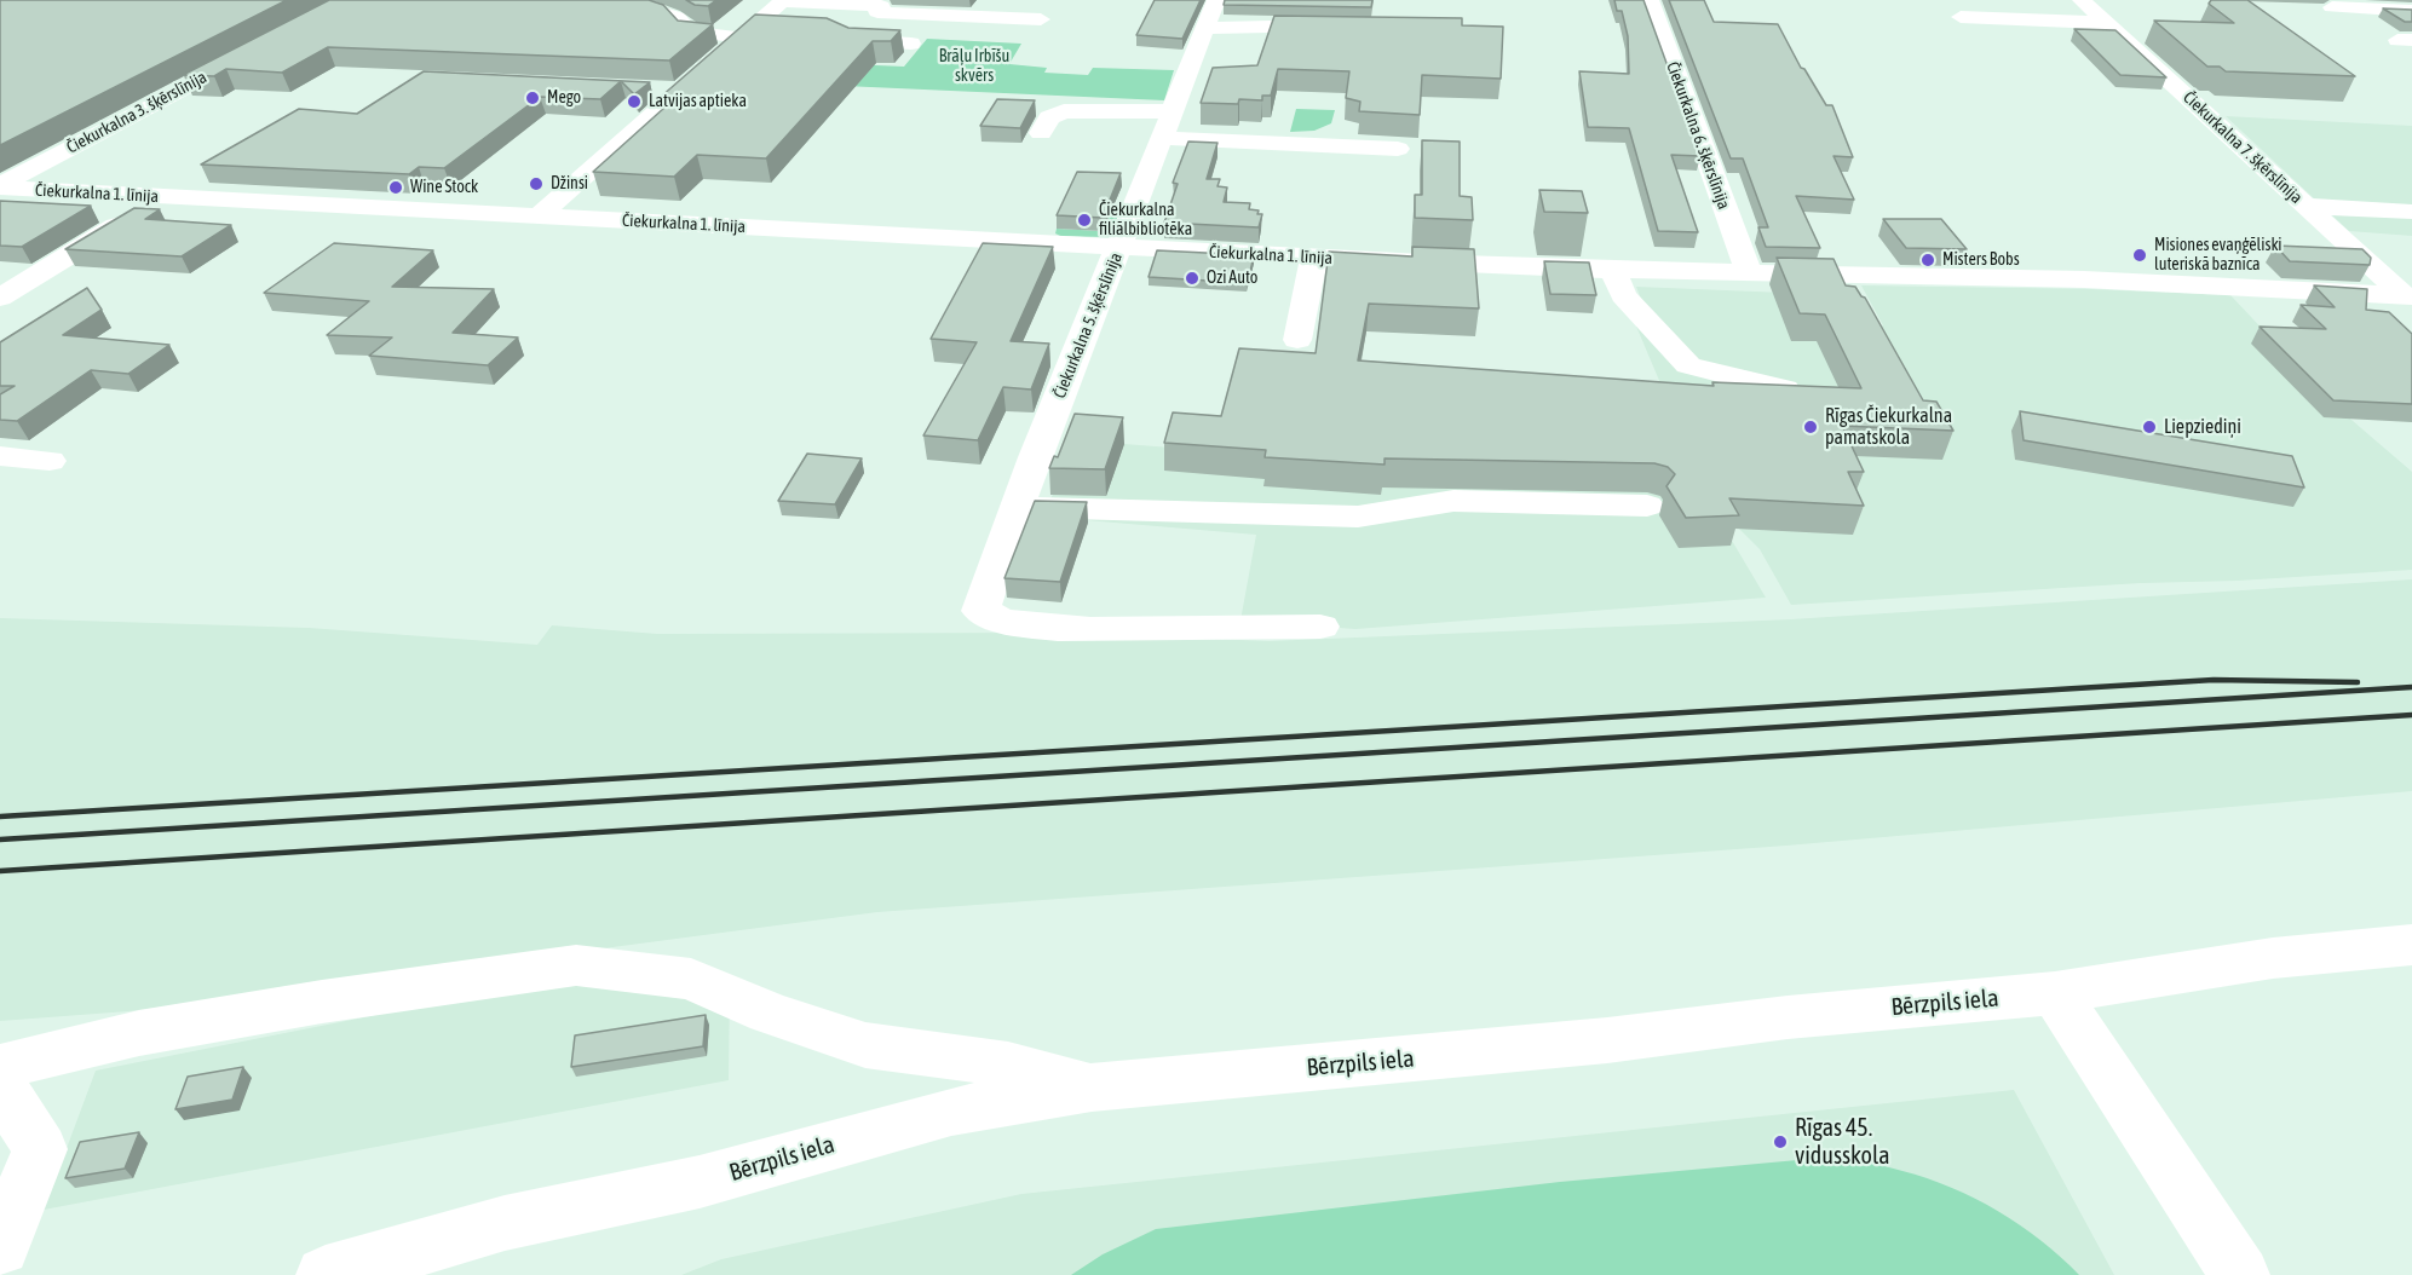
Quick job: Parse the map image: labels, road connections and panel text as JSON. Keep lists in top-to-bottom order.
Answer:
{
  "streets": {
    "street": [
      "Čiekurkalna 3. šķērslīnija",
      "Čiekurkalna 6. šķērslīnija",
      "Čiekurkalna 7. šķērslīnija",
      "Čiekurkalna 1. līnija",
      "Čiekurkalna 5. šķērslīnija",
      "Bērzpils iela"
    ]
  },
  "crossings": [
    ["Čiekurkalna 3. šķērslīnija", "Čiekurkalna 1. līnija"],
    ["Čiekurkalna 6. šķērslīnija", "Čiekurkalna 1. līnija"],
    ["Čiekurkalna 7. šķērslīnija", "Čiekurkalna 1. līnija"],
    ["Čiekurkalna 1. līnija", "Čiekurkalna 5. šķērslīnija"]
  ],
  "parks": ["Brāļu Irbīšu skvērs"],
  "places": [
    "Mego",
    "Latvijas aptieka",
    "Džinsi",
    "Wine Stock",
    "Čiekurkalna filiālbibliotēka",
    "Misiones evaņģēliski luteriskā baznīca",
    "Misters Bobs",
    "Ozi Auto",
    "Rīgas Čiekurkalna pamatskola",
    "Liepziediņi",
    "Rīgas 45. vidusskola"
  ]
}
